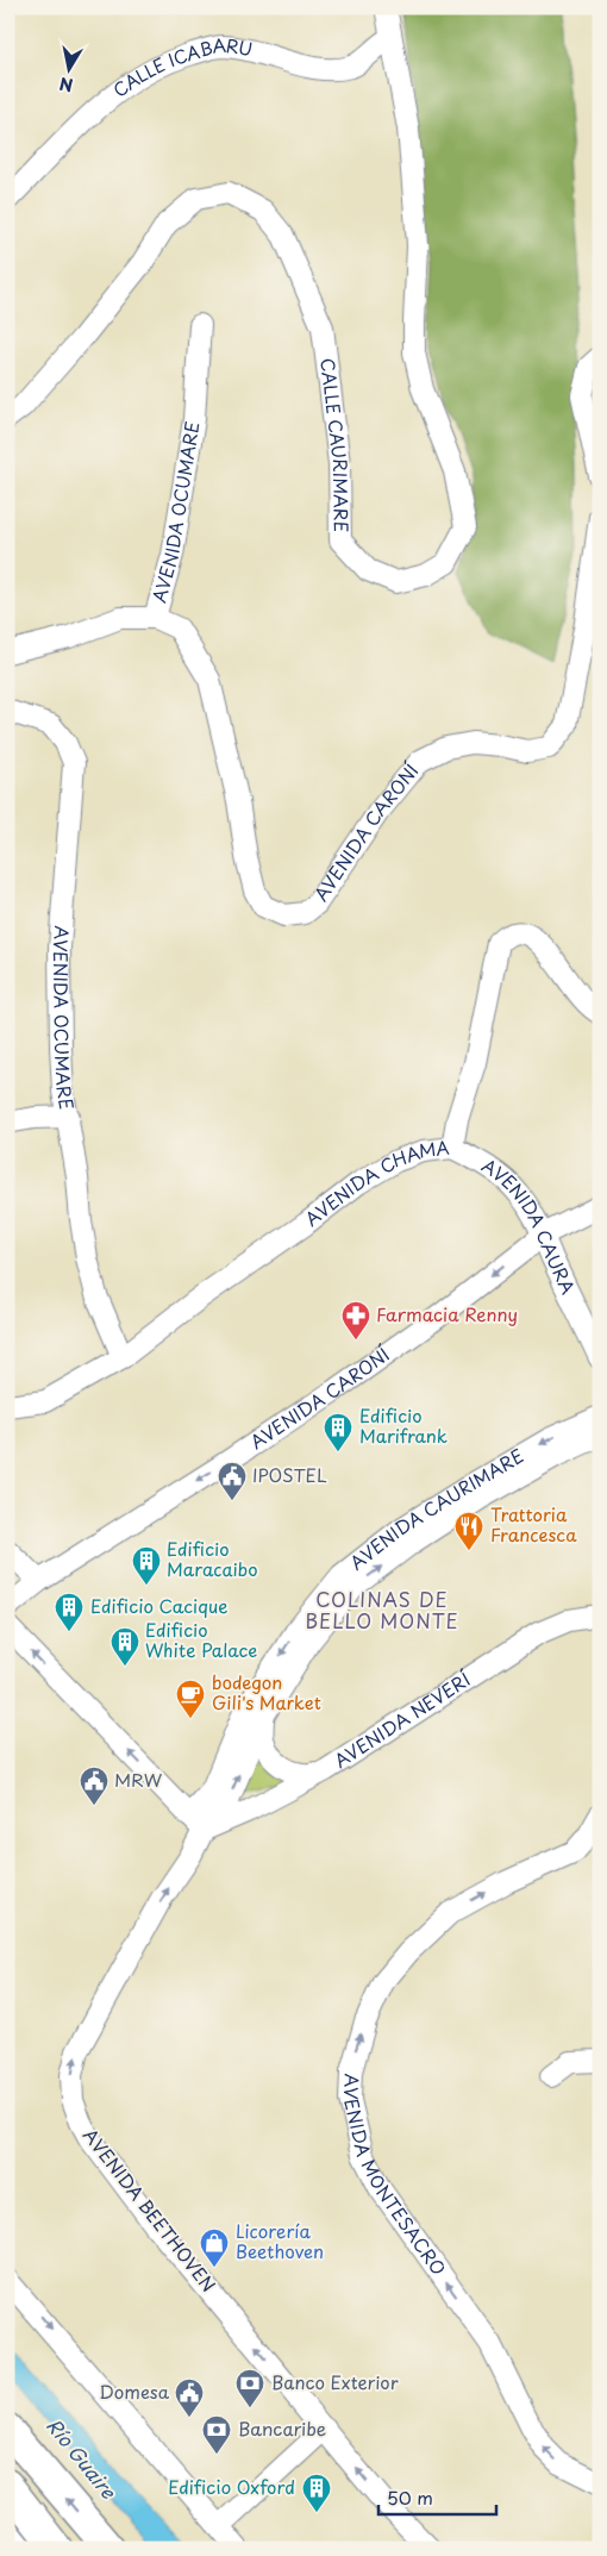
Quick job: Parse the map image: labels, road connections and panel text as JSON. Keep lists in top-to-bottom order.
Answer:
{
  "streets": {
    "street": [
      "CALLE ICABARU",
      "CALLE CAURIMARE",
      "AVENIDA OCUMARE",
      "AVENIDA CARONÍ",
      "AVENIDA CHAMA",
      "AVENIDA CAURA",
      "AVENIDA CAURIMARE",
      "AVENIDA NEVERÍ",
      "AVENIDA MONTESACRO",
      "AVENIDA BEETHOVEN"
    ]
  },
  "crossings": [
    ["CALLE ICABARU", "CALLE CAURIMARE"],
    ["AVENIDA OCUMARE", "AVENIDA CARONÍ"],
    ["AVENIDA OCUMARE", "AVENIDA CHAMA"],
    ["AVENIDA CARONÍ", "AVENIDA CAURA"],
    ["AVENIDA CHAMA", "AVENIDA CAURA"],
    ["AVENIDA CAURIMARE", "AVENIDA NEVERÍ"],
    ["AVENIDA CAURIMARE", "AVENIDA BEETHOVEN"],
    ["AVENIDA NEVERÍ", "AVENIDA BEETHOVEN"]
  ],
  "one_way": ["AVENIDA CARONÍ"],
  "districts": ["COLINAS DE BELLO MONTE"],
  "water": ["Río Guaire"],
  "places": {
    "pharmacy": ["Farmacia Renny"],
    "building": [
      "Edificio Marifrank",
      "Edificio Maracaibo",
      "Edificio Cacique",
      "Edificio White Palace",
      "Edificio Oxford"
    ],
    "public building": ["IPOSTEL", "MRW", "Domesa"],
    "restaurant": ["Trattoria Francesca"],
    "cafe": ["bodegon Gili's Market"],
    "shop": ["Licorería Beethoven"],
    "bank": ["Banco Exterior", "Bancaribe"]
  },
  "scale_bar": "50 m",
  "north": "bottom"
}
